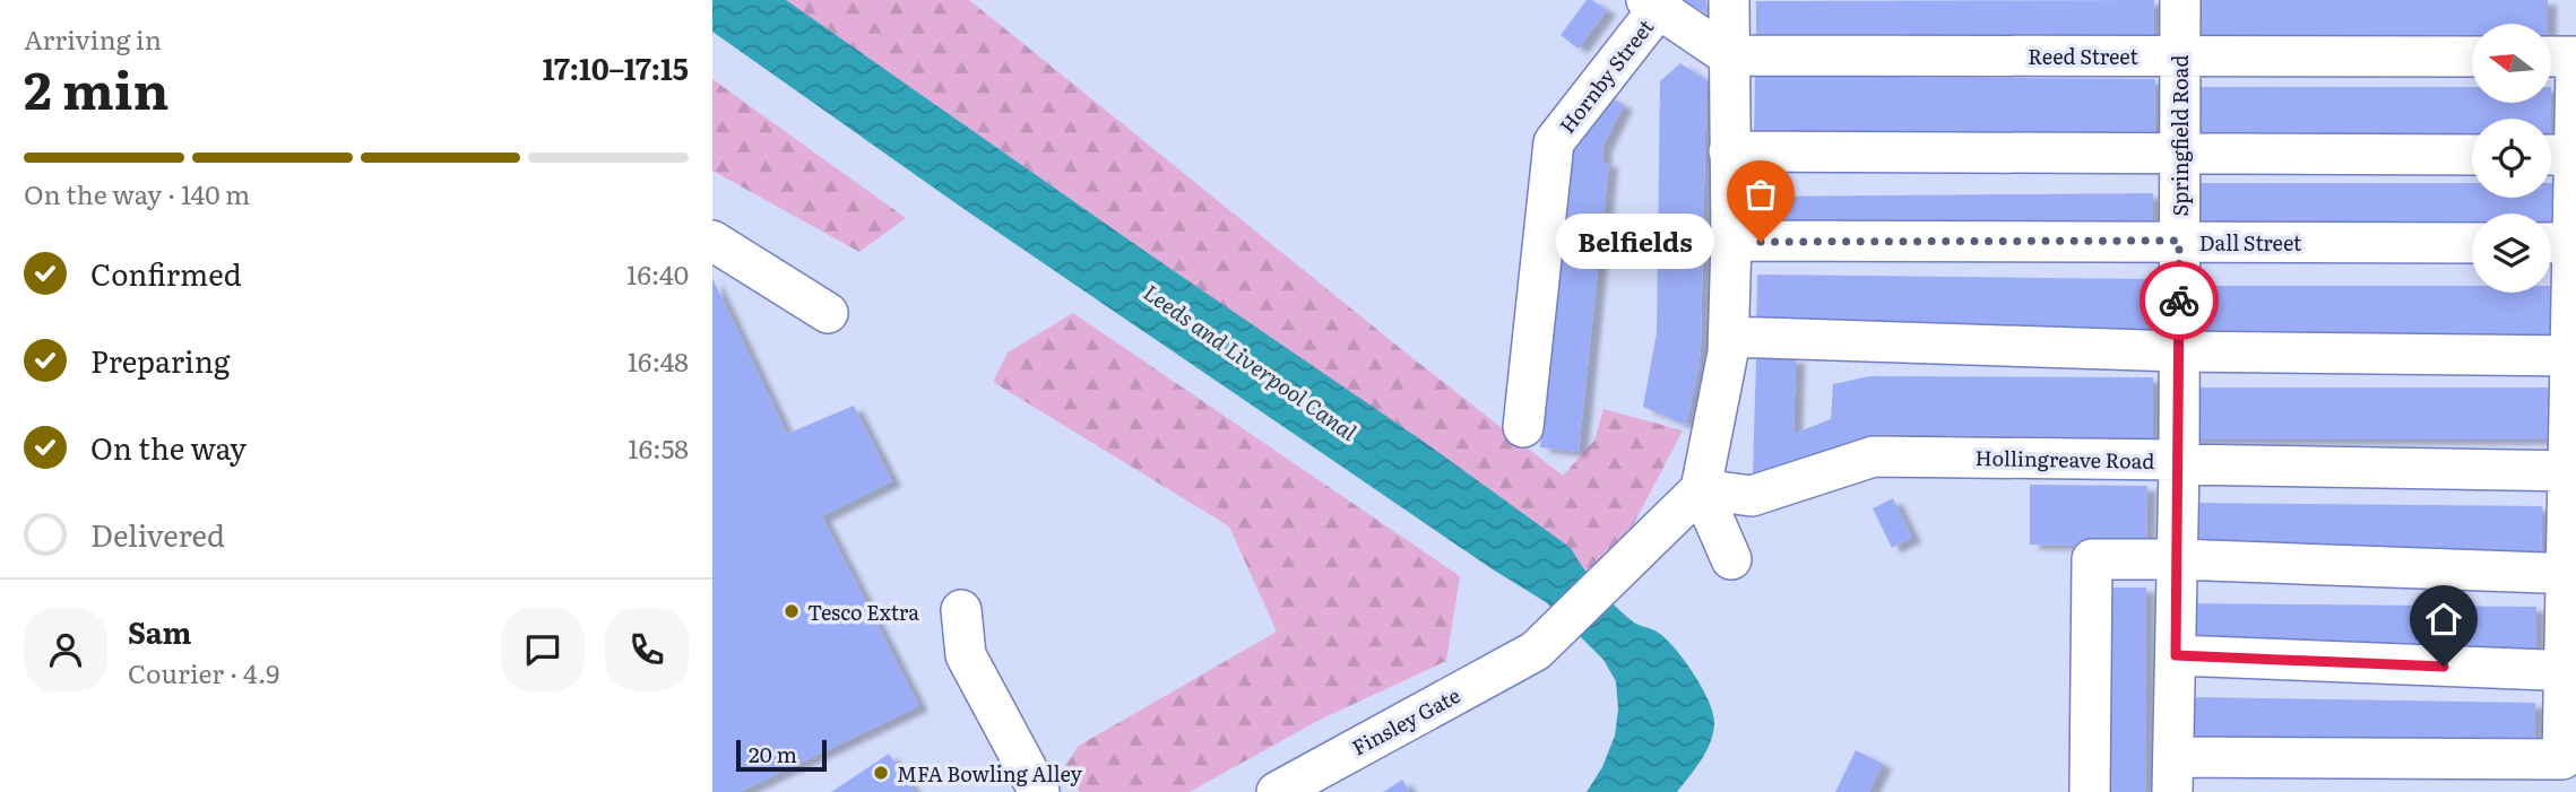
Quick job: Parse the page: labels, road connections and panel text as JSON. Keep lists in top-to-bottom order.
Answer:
{
  "streets": {
    "street": [
      "Reed Street",
      "Hornby Street",
      "Springfield Road",
      "Dall Street",
      "Hollingreave Road",
      "Finsley Gate"
    ]
  },
  "crossings": [
    ["Reed Street", "Springfield Road"],
    ["Springfield Road", "Dall Street"],
    ["Springfield Road", "Hollingreave Road"],
    ["Hollingreave Road", "Finsley Gate"]
  ],
  "water": ["Leeds and Liverpool Canal"],
  "places": ["Belfields", "Tesco Extra", "MFA Bowling Alley"],
  "scale_bar": "20 m",
  "north": "left",
  "page": {
    "heading": ["2 min", "Arriving in", "17:10–17:15"],
    "panel": ["Sam", "Courier · 4.9"],
    "bar": "On the way · 140 m",
    "bubble": "Belfields",
    "list": [
      ["Confirmed", "16:40"],
      ["Preparing", "16:48"],
      ["On the way", "16:58"],
      "Delivered"
    ],
    "scale": "20 m"
  }
}
